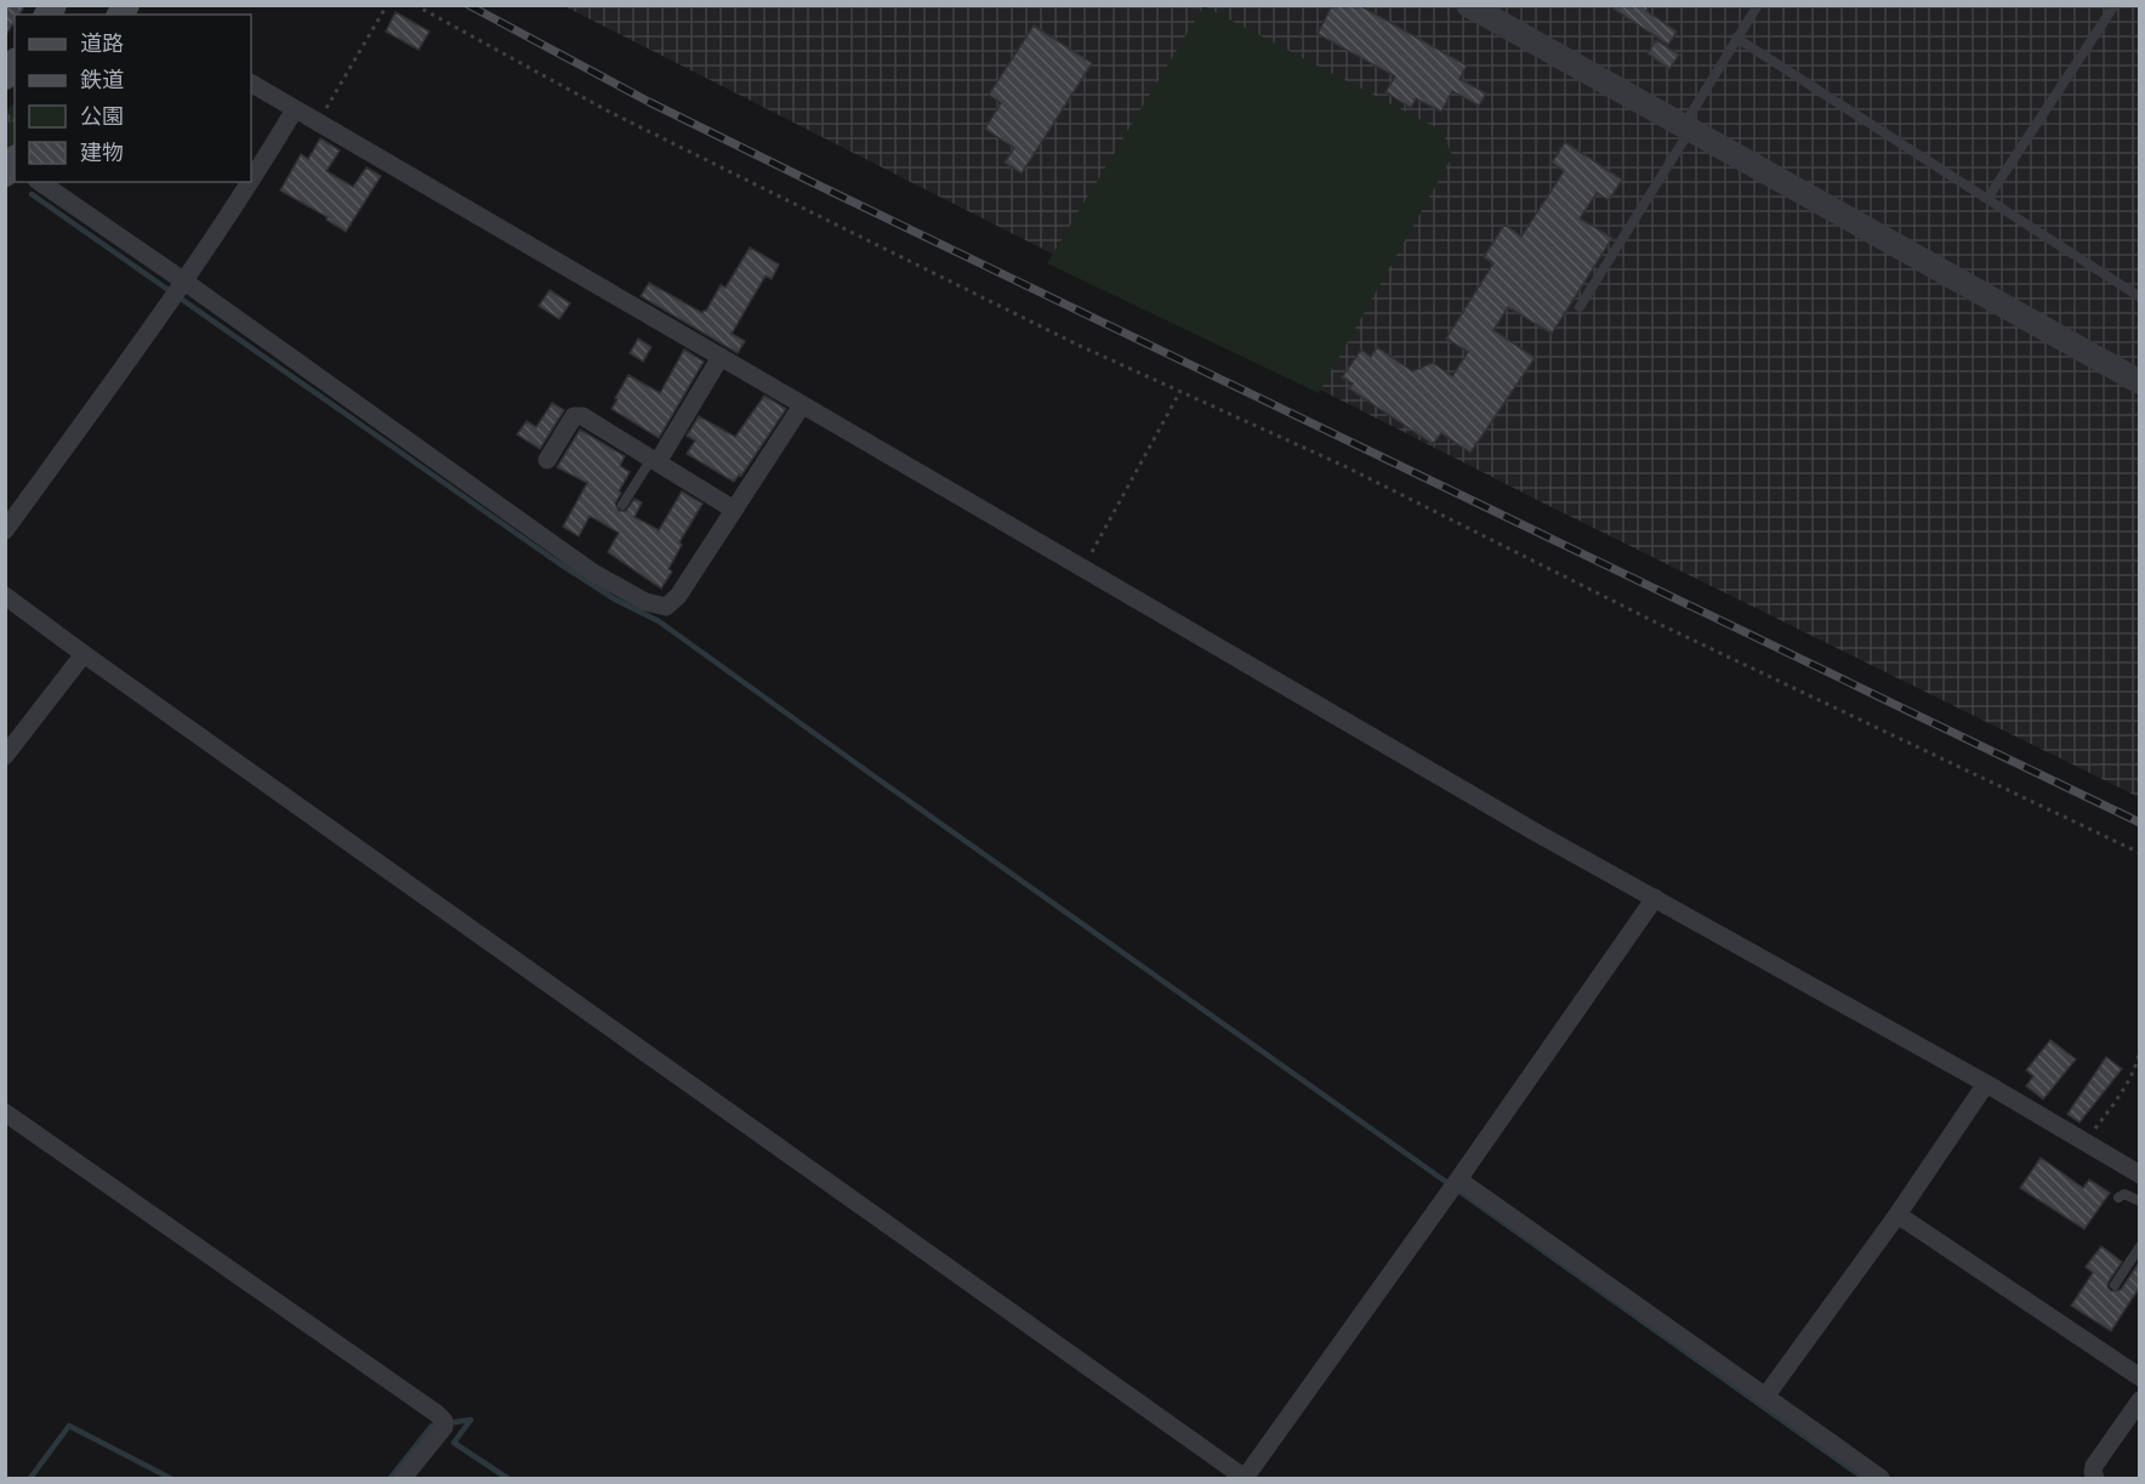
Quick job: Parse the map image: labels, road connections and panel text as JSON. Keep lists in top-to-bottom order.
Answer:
{
  "legend": [
    "道路",
    "鉄道",
    "公園",
    "建物"
  ]
}
